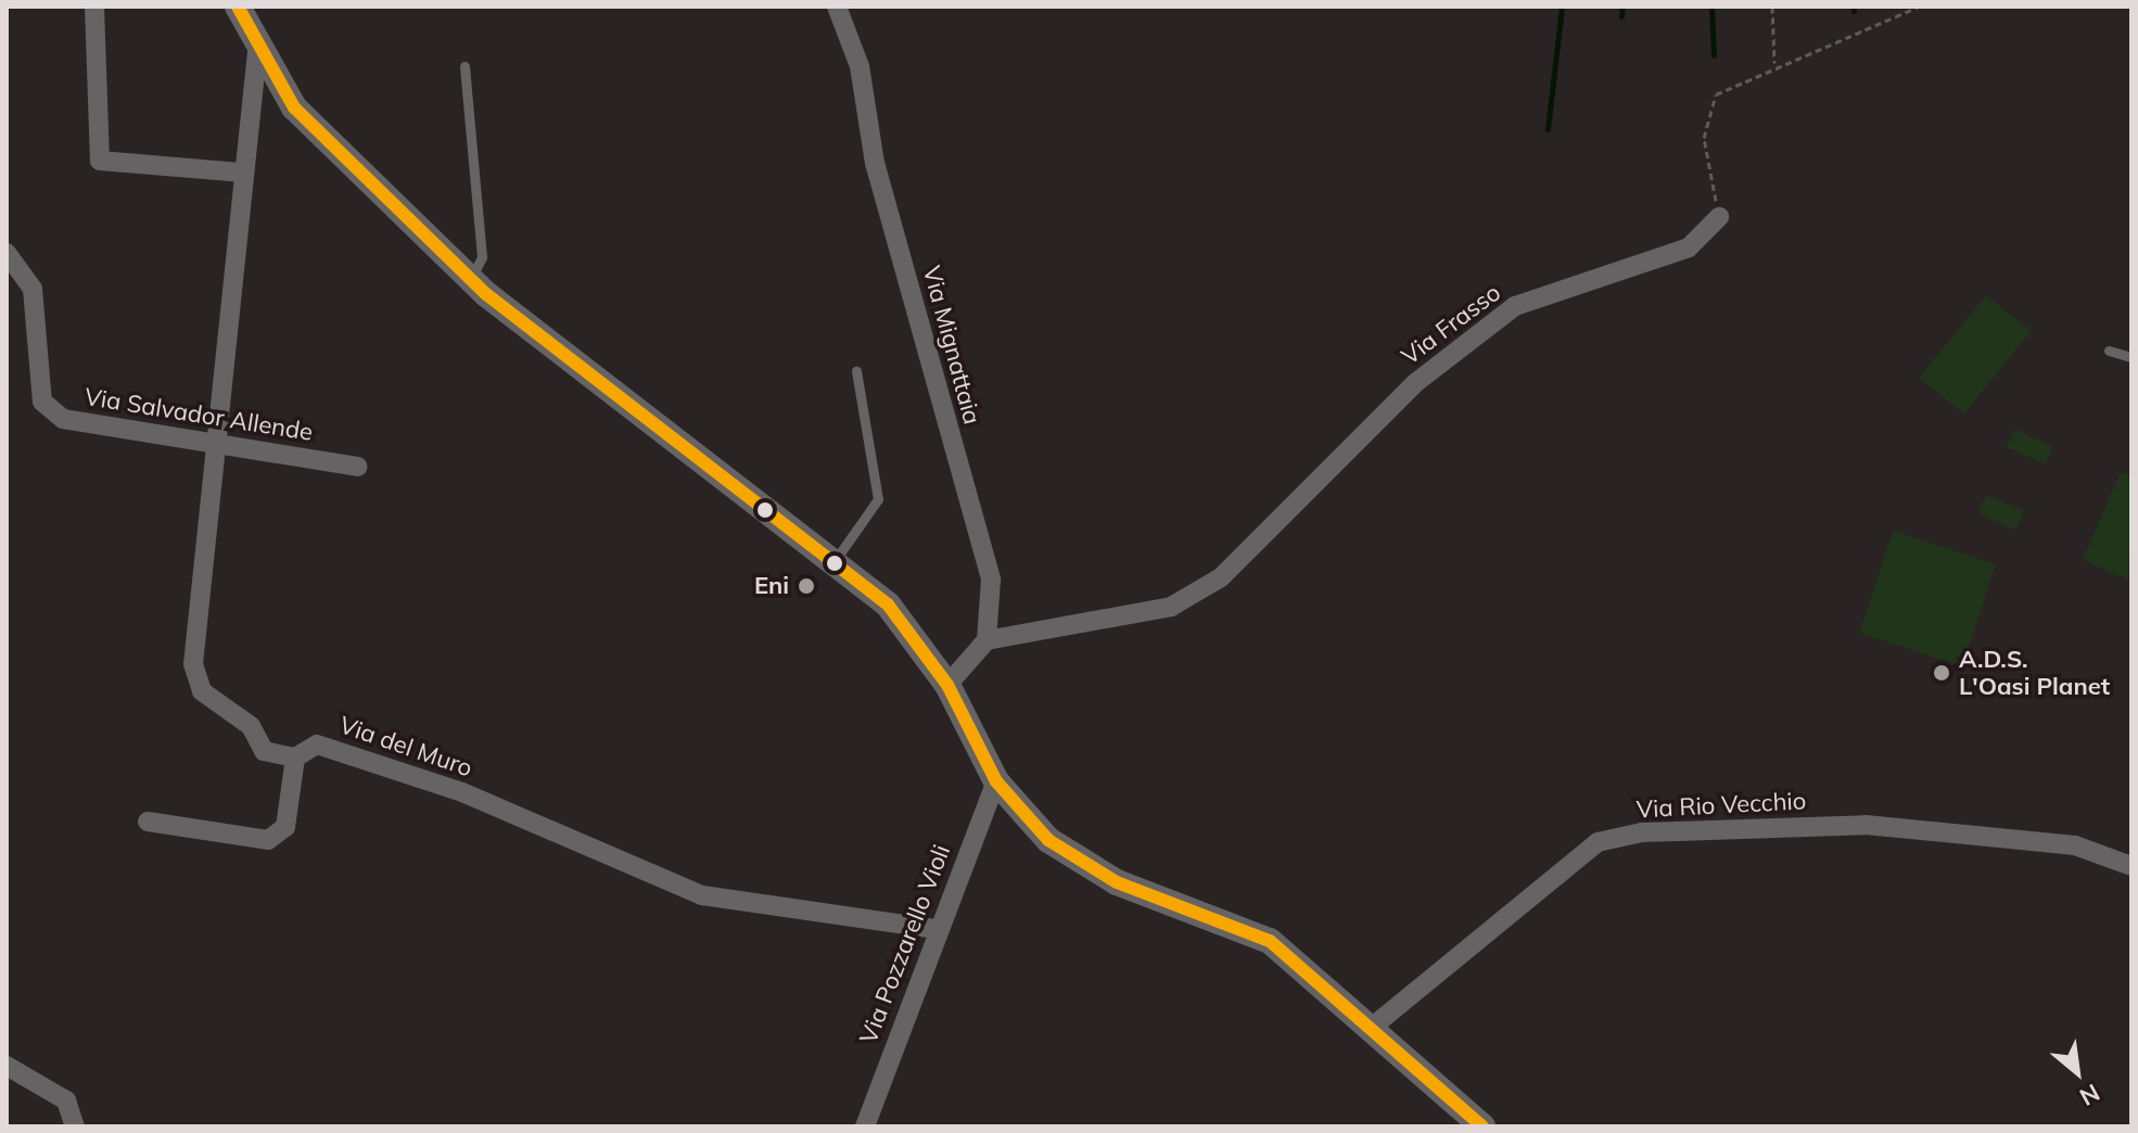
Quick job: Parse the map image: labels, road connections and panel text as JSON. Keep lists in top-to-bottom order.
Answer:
{
  "streets": {
    "street": [
      "Via Frasso",
      "Via Mignattaia",
      "Via Salvador Allende",
      "Via del Muro",
      "Via Rio Vecchio",
      "Via Pozzarello Violi"
    ]
  },
  "crossings": [
    ["Via Frasso", "Via Mignattaia"],
    ["Via del Muro", "Via Pozzarello Violi"]
  ],
  "places": ["Eni", "A.D.S. L'Oasi Planet"],
  "north": "bottom right"
}
